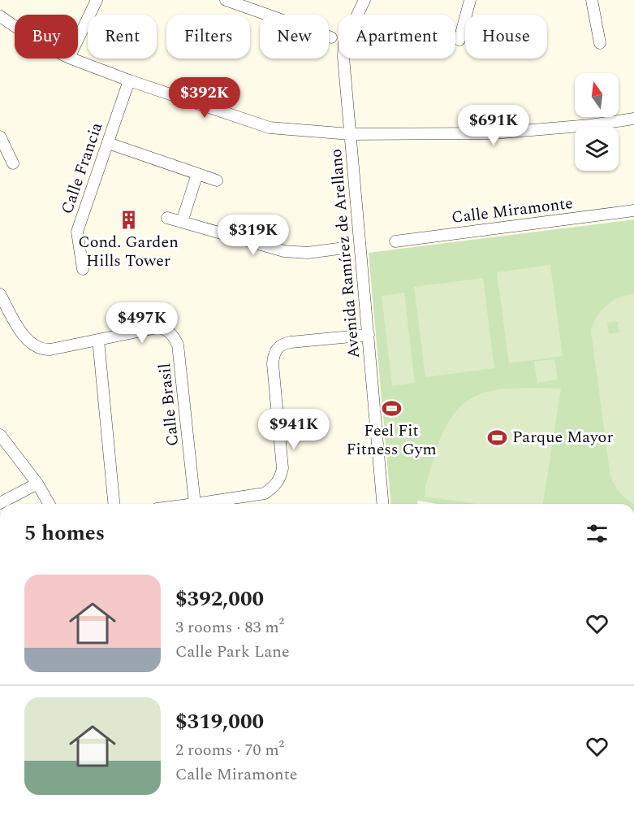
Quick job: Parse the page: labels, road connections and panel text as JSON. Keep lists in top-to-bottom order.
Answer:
{
  "streets": {
    "street": [
      "Calle Francia",
      "Calle Miramonte",
      "Avenida Ramírez de Arellano",
      "Calle Brasil"
    ]
  },
  "places": {
    "building": ["Cond. Garden Hills Tower"],
    "sports": ["Feel Fit Fitness Gym", "Parque Mayor"]
  },
  "north": "top",
  "page": {
    "chip": [
      "Buy",
      "Rent",
      "Filters",
      "New",
      "Apartment",
      "House"
    ],
    "price": [
      "$392K",
      "$691K",
      "$319K",
      "$497K",
      "$941K"
    ],
    "heading": "5 homes",
    "list": [
      {
        "name": "$392,000",
        "note": "3 rooms · 83 m² · Calle Park Lane"
      },
      {
        "name": "$319,000",
        "note": "2 rooms · 70 m² · Calle Miramonte"
      }
    ]
  }
}
